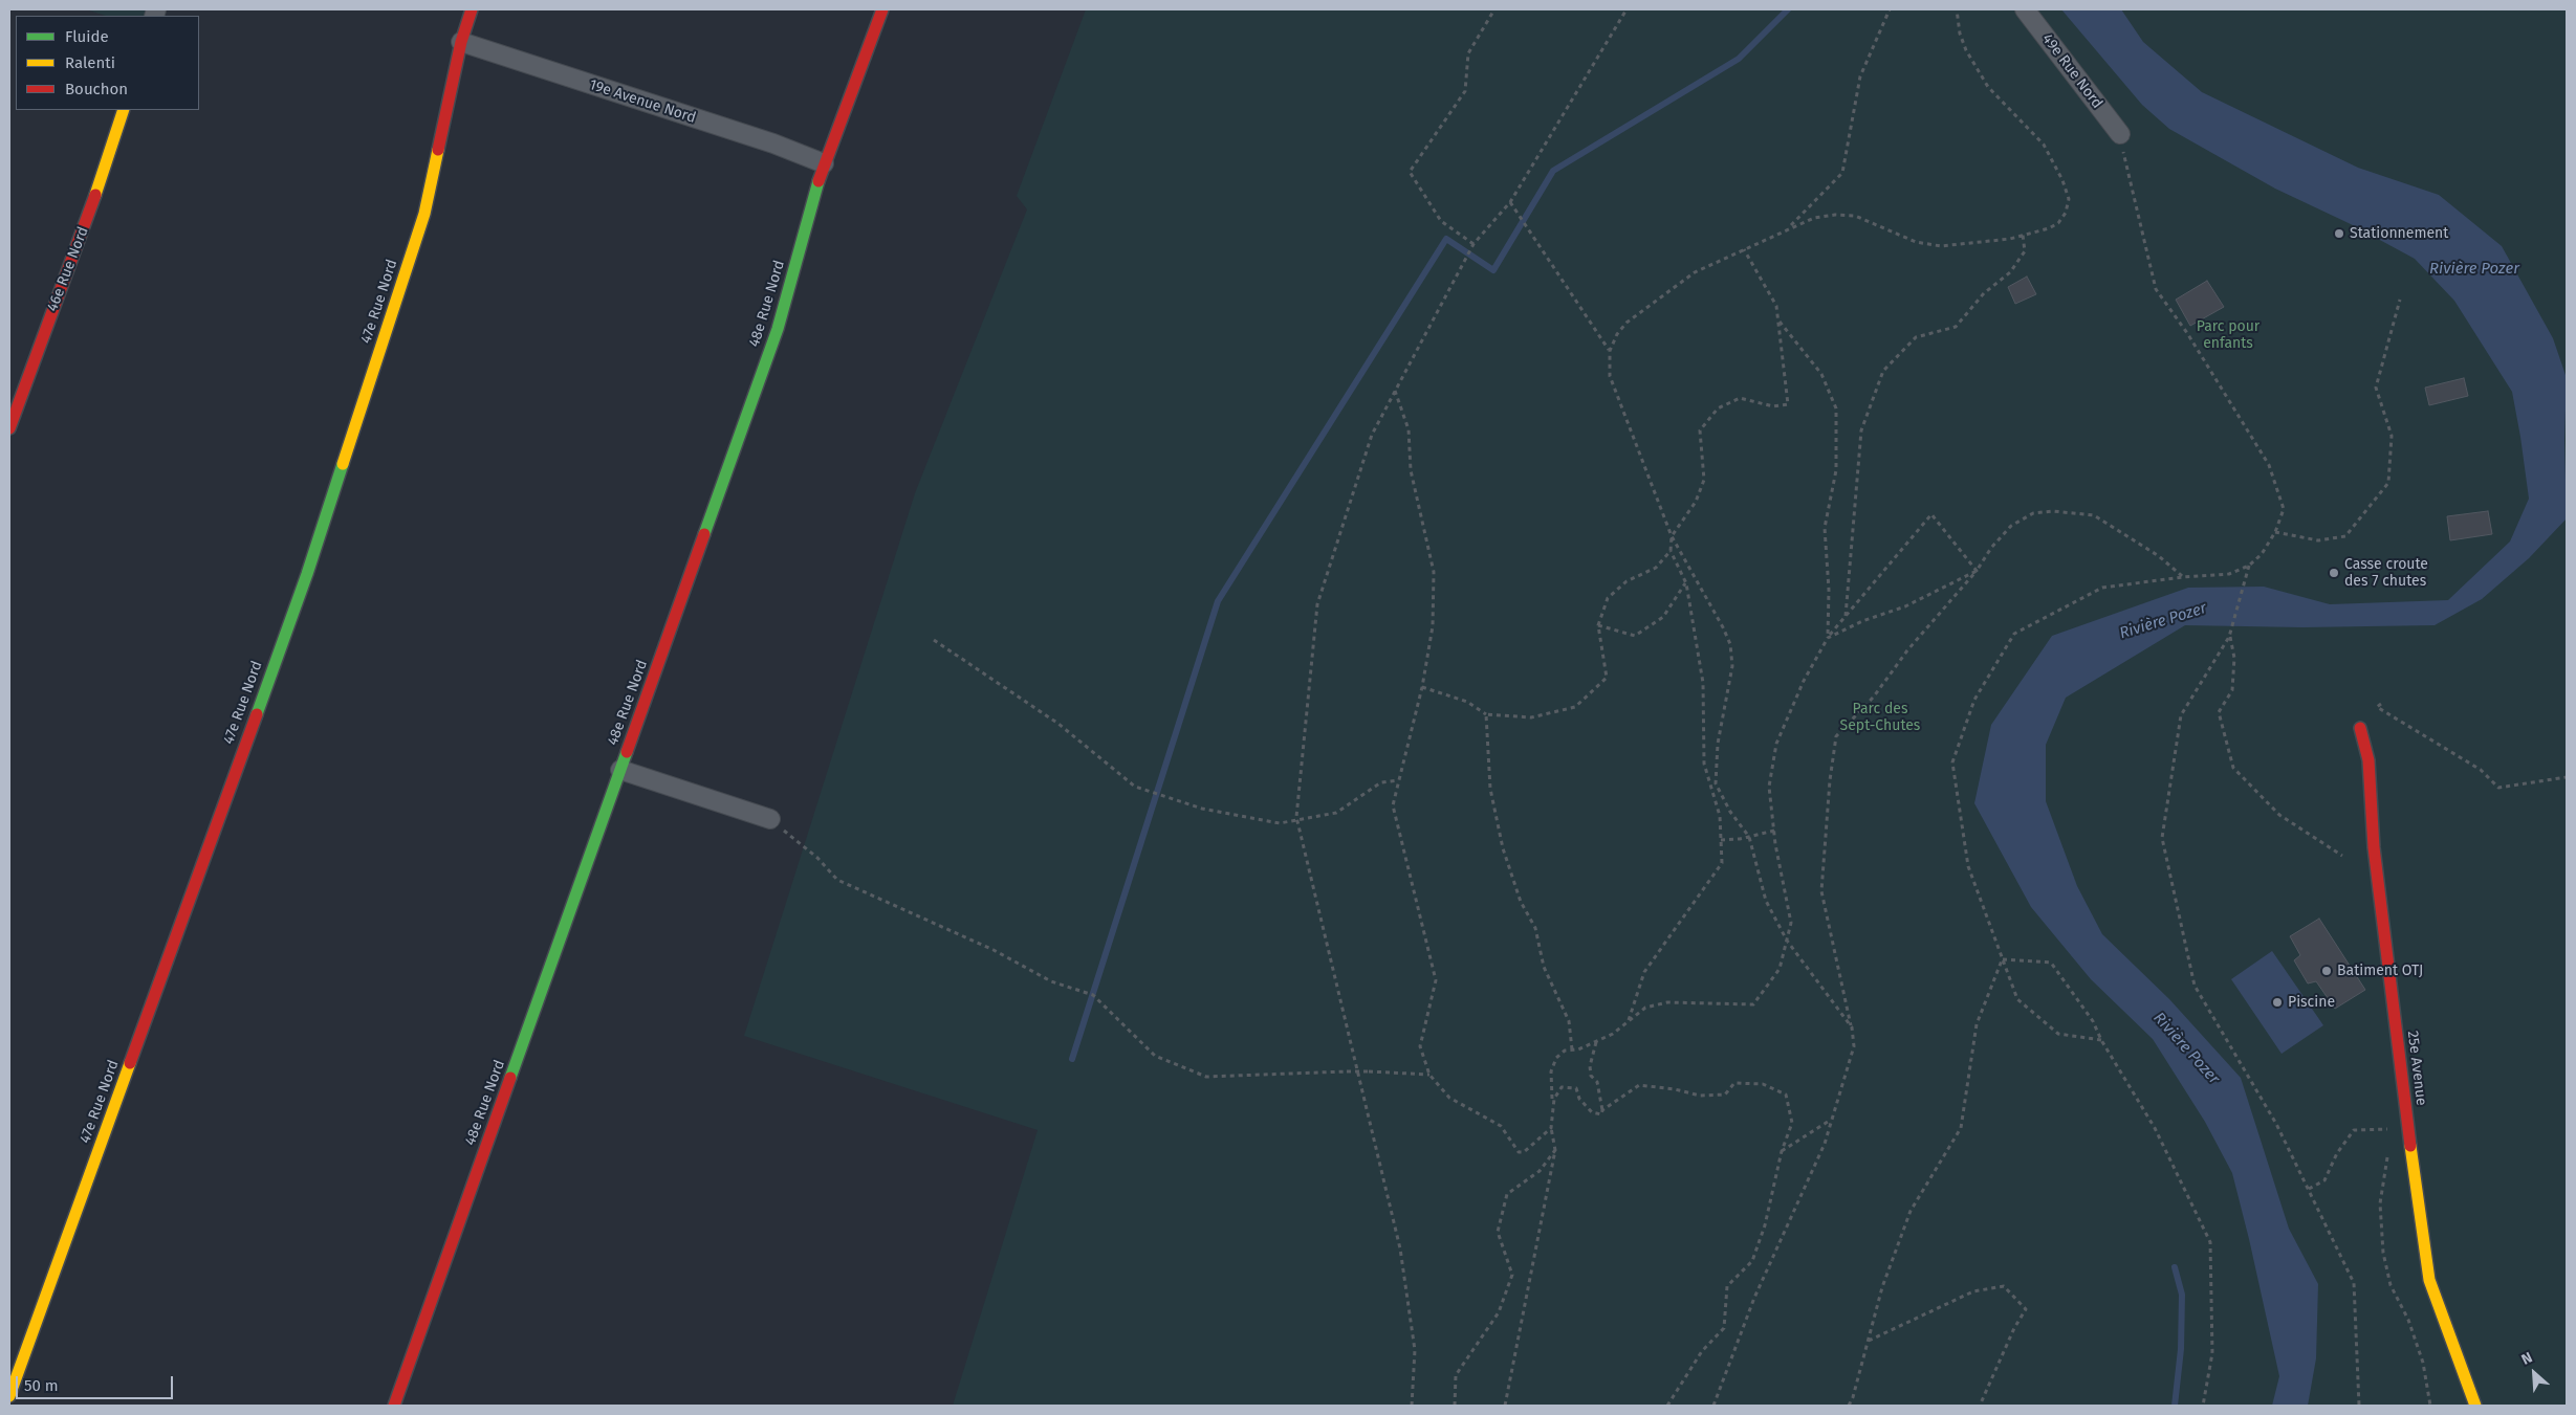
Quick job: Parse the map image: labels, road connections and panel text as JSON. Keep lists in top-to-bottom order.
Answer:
{
  "streets": {
    "street": [
      "49e Rue Nord",
      "19e Avenue Nord",
      "46e Rue Nord",
      "47e Rue Nord",
      "48e Rue Nord",
      "25e Avenue"
    ]
  },
  "crossings": [
    ["19e Avenue Nord", "47e Rue Nord"],
    ["19e Avenue Nord", "48e Rue Nord"]
  ],
  "water": ["Rivière Pozer"],
  "parks": ["Parc pour enfants", "Parc des Sept-Chutes"],
  "places": [
    "Stationnement",
    "Casse croute des 7 chutes",
    "Batiment OTJ",
    "Piscine"
  ],
  "legend": ["Fluide", "Ralenti", "Bouchon"],
  "scale_bar": "50 m",
  "north": "top left"
}
